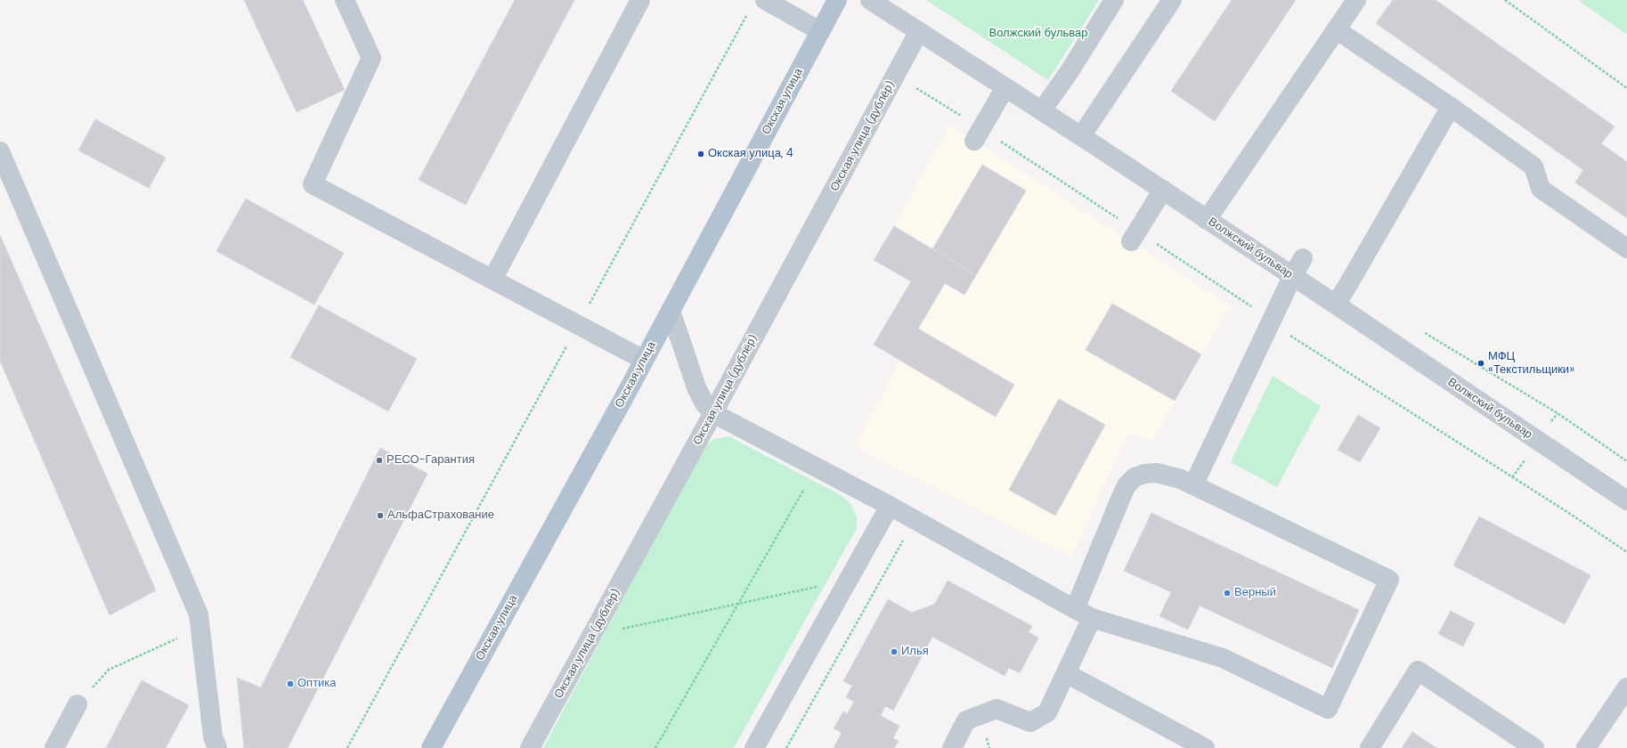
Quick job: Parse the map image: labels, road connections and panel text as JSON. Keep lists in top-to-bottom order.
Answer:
{
  "streets": {
    "main road": ["Окская улица"],
    "street": ["Окская улица (дублёр)", "Волжский бульвар"]
  },
  "crossings": [
    ["Окская улица (дублёр)", "Волжский бульвар"]
  ],
  "parks": ["Волжский бульвар"],
  "places": [
    "Окская улица, 4",
    "МФЦ «Текстильщики»",
    "РЕСО-Гарантия",
    "АльфаСтрахование",
    "Верный",
    "Илья",
    "Оптика"
  ]
}
